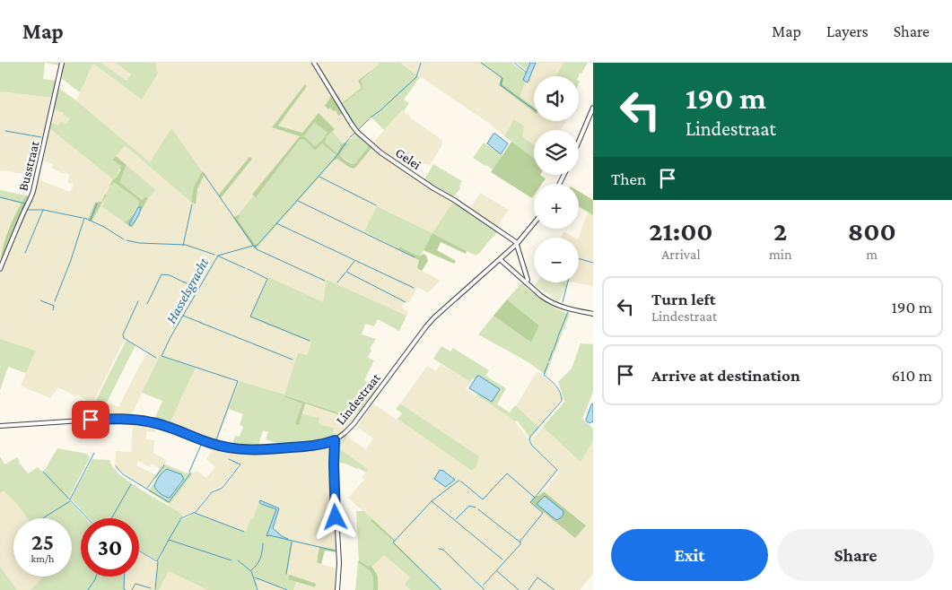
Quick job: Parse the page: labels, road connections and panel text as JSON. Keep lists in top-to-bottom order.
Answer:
{
  "streets": {
    "street": ["Gelei", "Busstraat", "Lindestraat"]
  },
  "crossings": [
    ["Gelei", "Lindestraat"]
  ],
  "water": ["Hasselsgracht"],
  "page": {
    "header": "Map",
    "nav": ["Map", "Layers", "Share"],
    "turn": ["190 m", "Lindestraat"],
    "map_buttons": ["+", "−"],
    "then": "Then",
    "eta": [
      "21:00",
      "Arrival",
      "2",
      "min",
      "800",
      "m"
    ],
    "list": [
      {
        "name": "Turn left",
        "note": "Lindestraat",
        "value": "190 m"
      },
      {
        "name": "Arrive at destination",
        "value": "610 m"
      }
    ],
    "speed": "25 km/h",
    "limit": "30",
    "buttons": ["Exit", "Share"]
  }
}
